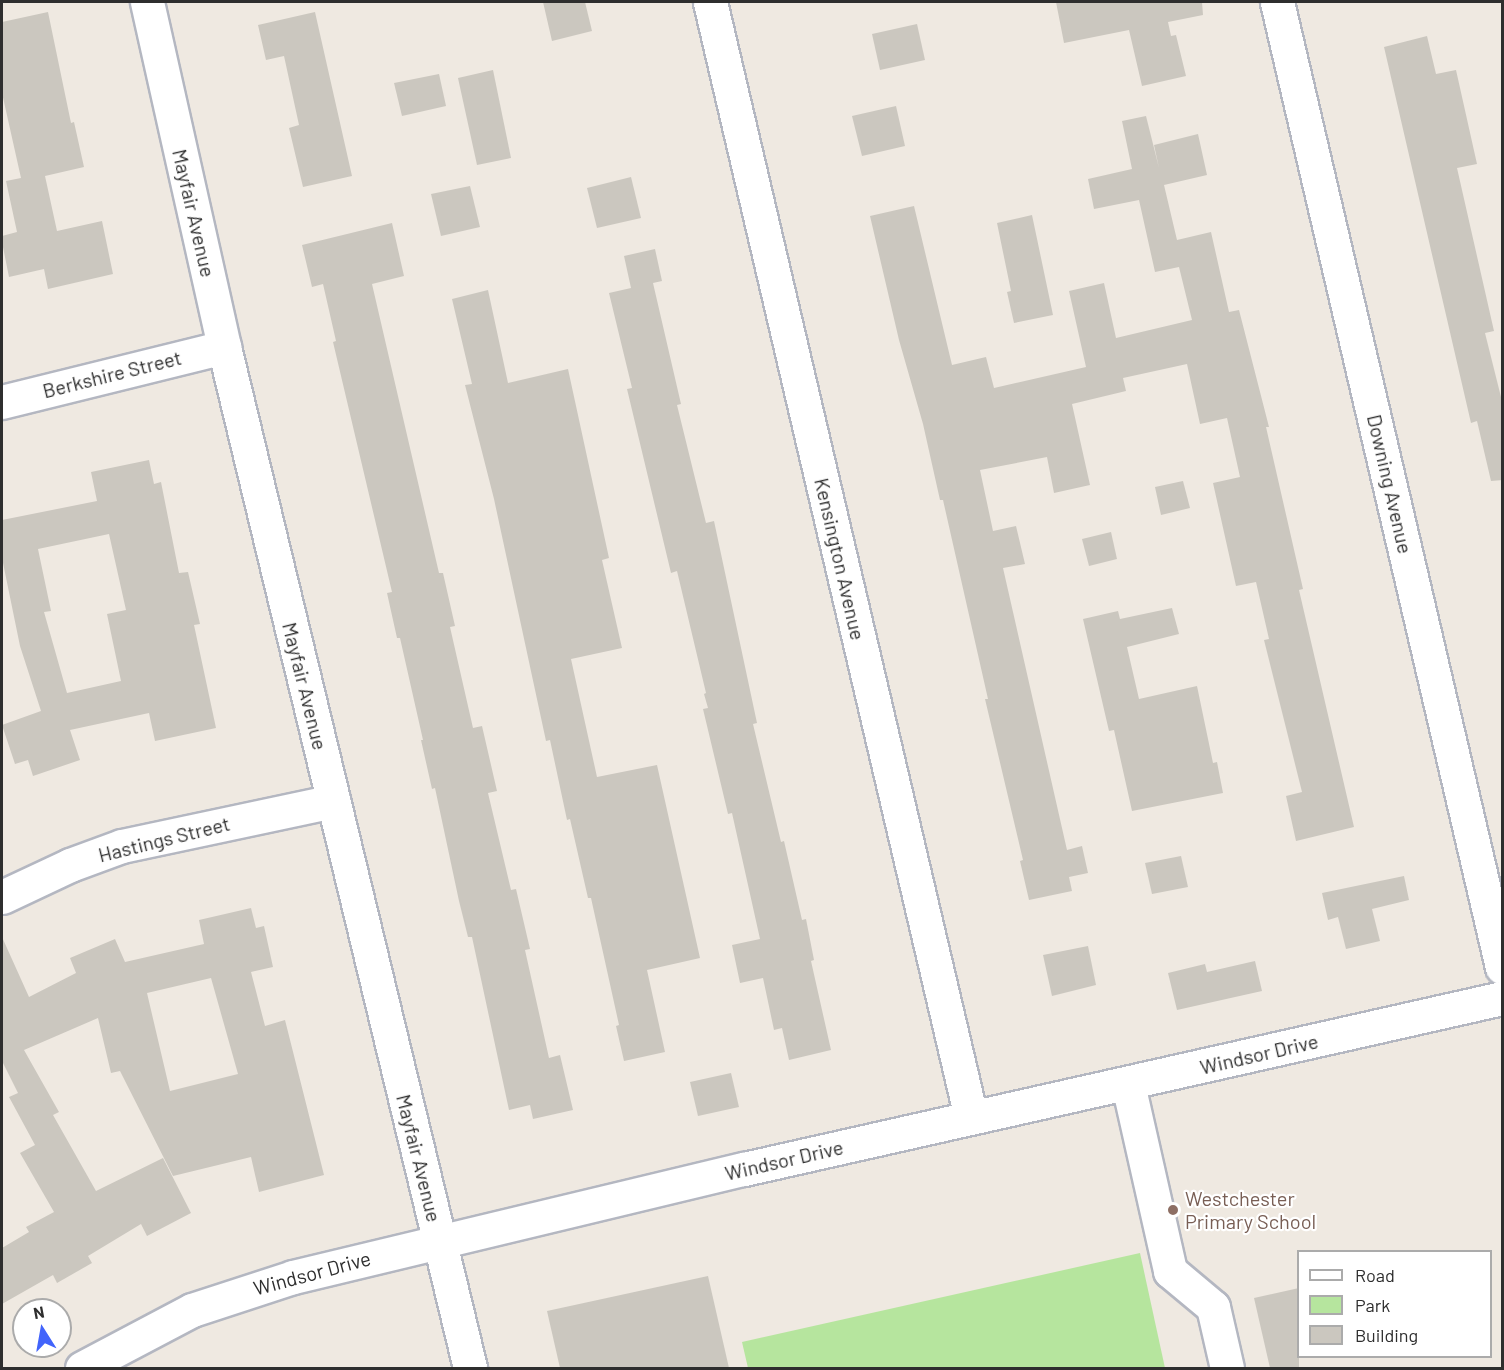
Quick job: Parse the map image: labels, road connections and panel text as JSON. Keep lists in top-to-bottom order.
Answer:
{
  "streets": {
    "street": [
      "Mayfair Avenue",
      "Berkshire Street",
      "Downing Avenue",
      "Kensington Avenue",
      "Hastings Street",
      "Windsor Drive"
    ]
  },
  "crossings": [
    ["Mayfair Avenue", "Berkshire Street"],
    ["Mayfair Avenue", "Hastings Street"],
    ["Mayfair Avenue", "Windsor Drive"],
    ["Kensington Avenue", "Windsor Drive"]
  ],
  "places": ["Westchester Primary School"],
  "legend": ["Road", "Park", "Building"],
  "north": "top"
}
